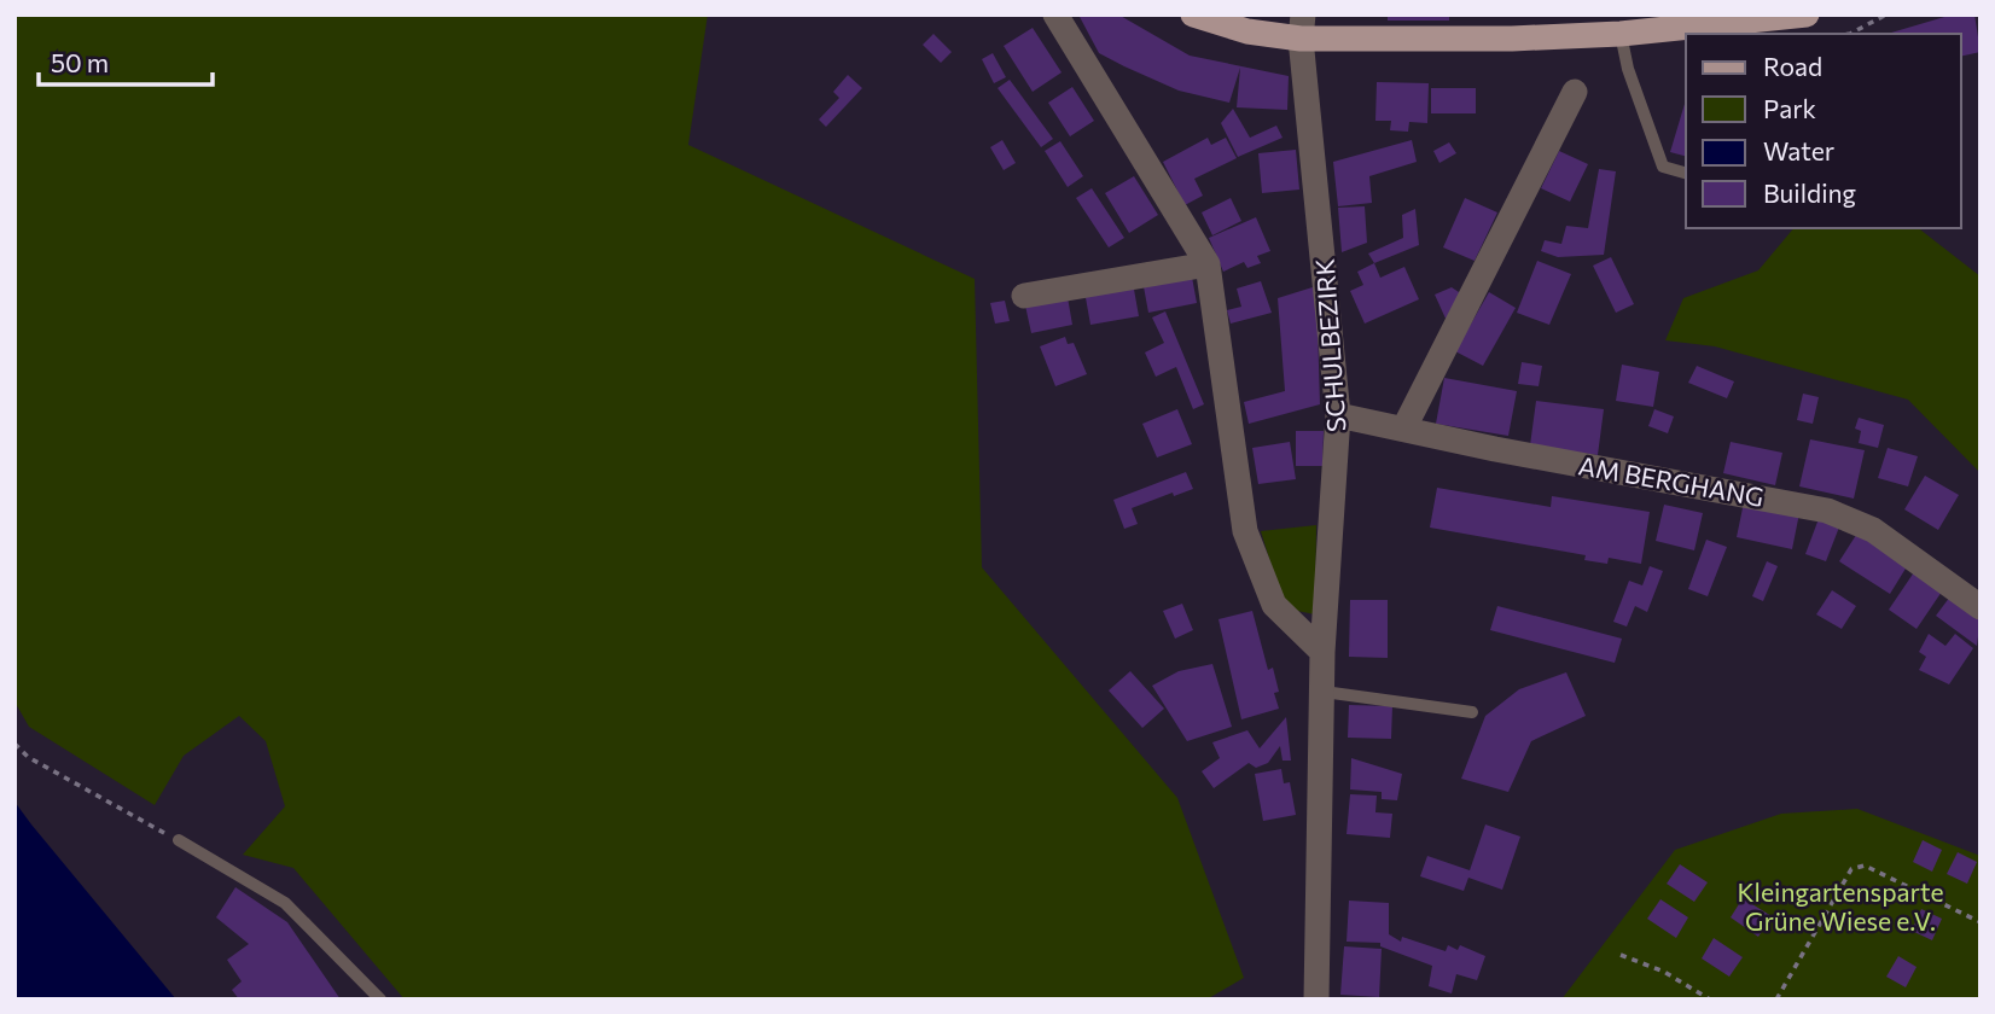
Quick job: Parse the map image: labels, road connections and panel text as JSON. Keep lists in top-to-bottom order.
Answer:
{
  "streets": {
    "street": ["SCHULBEZIRK", "AM BERGHANG"]
  },
  "crossings": [
    ["SCHULBEZIRK", "AM BERGHANG"]
  ],
  "parks": ["Kleingartensparte Grüne Wiese e.V."],
  "legend": [
    "Road",
    "Park",
    "Water",
    "Building"
  ],
  "scale_bar": "50 m"
}
